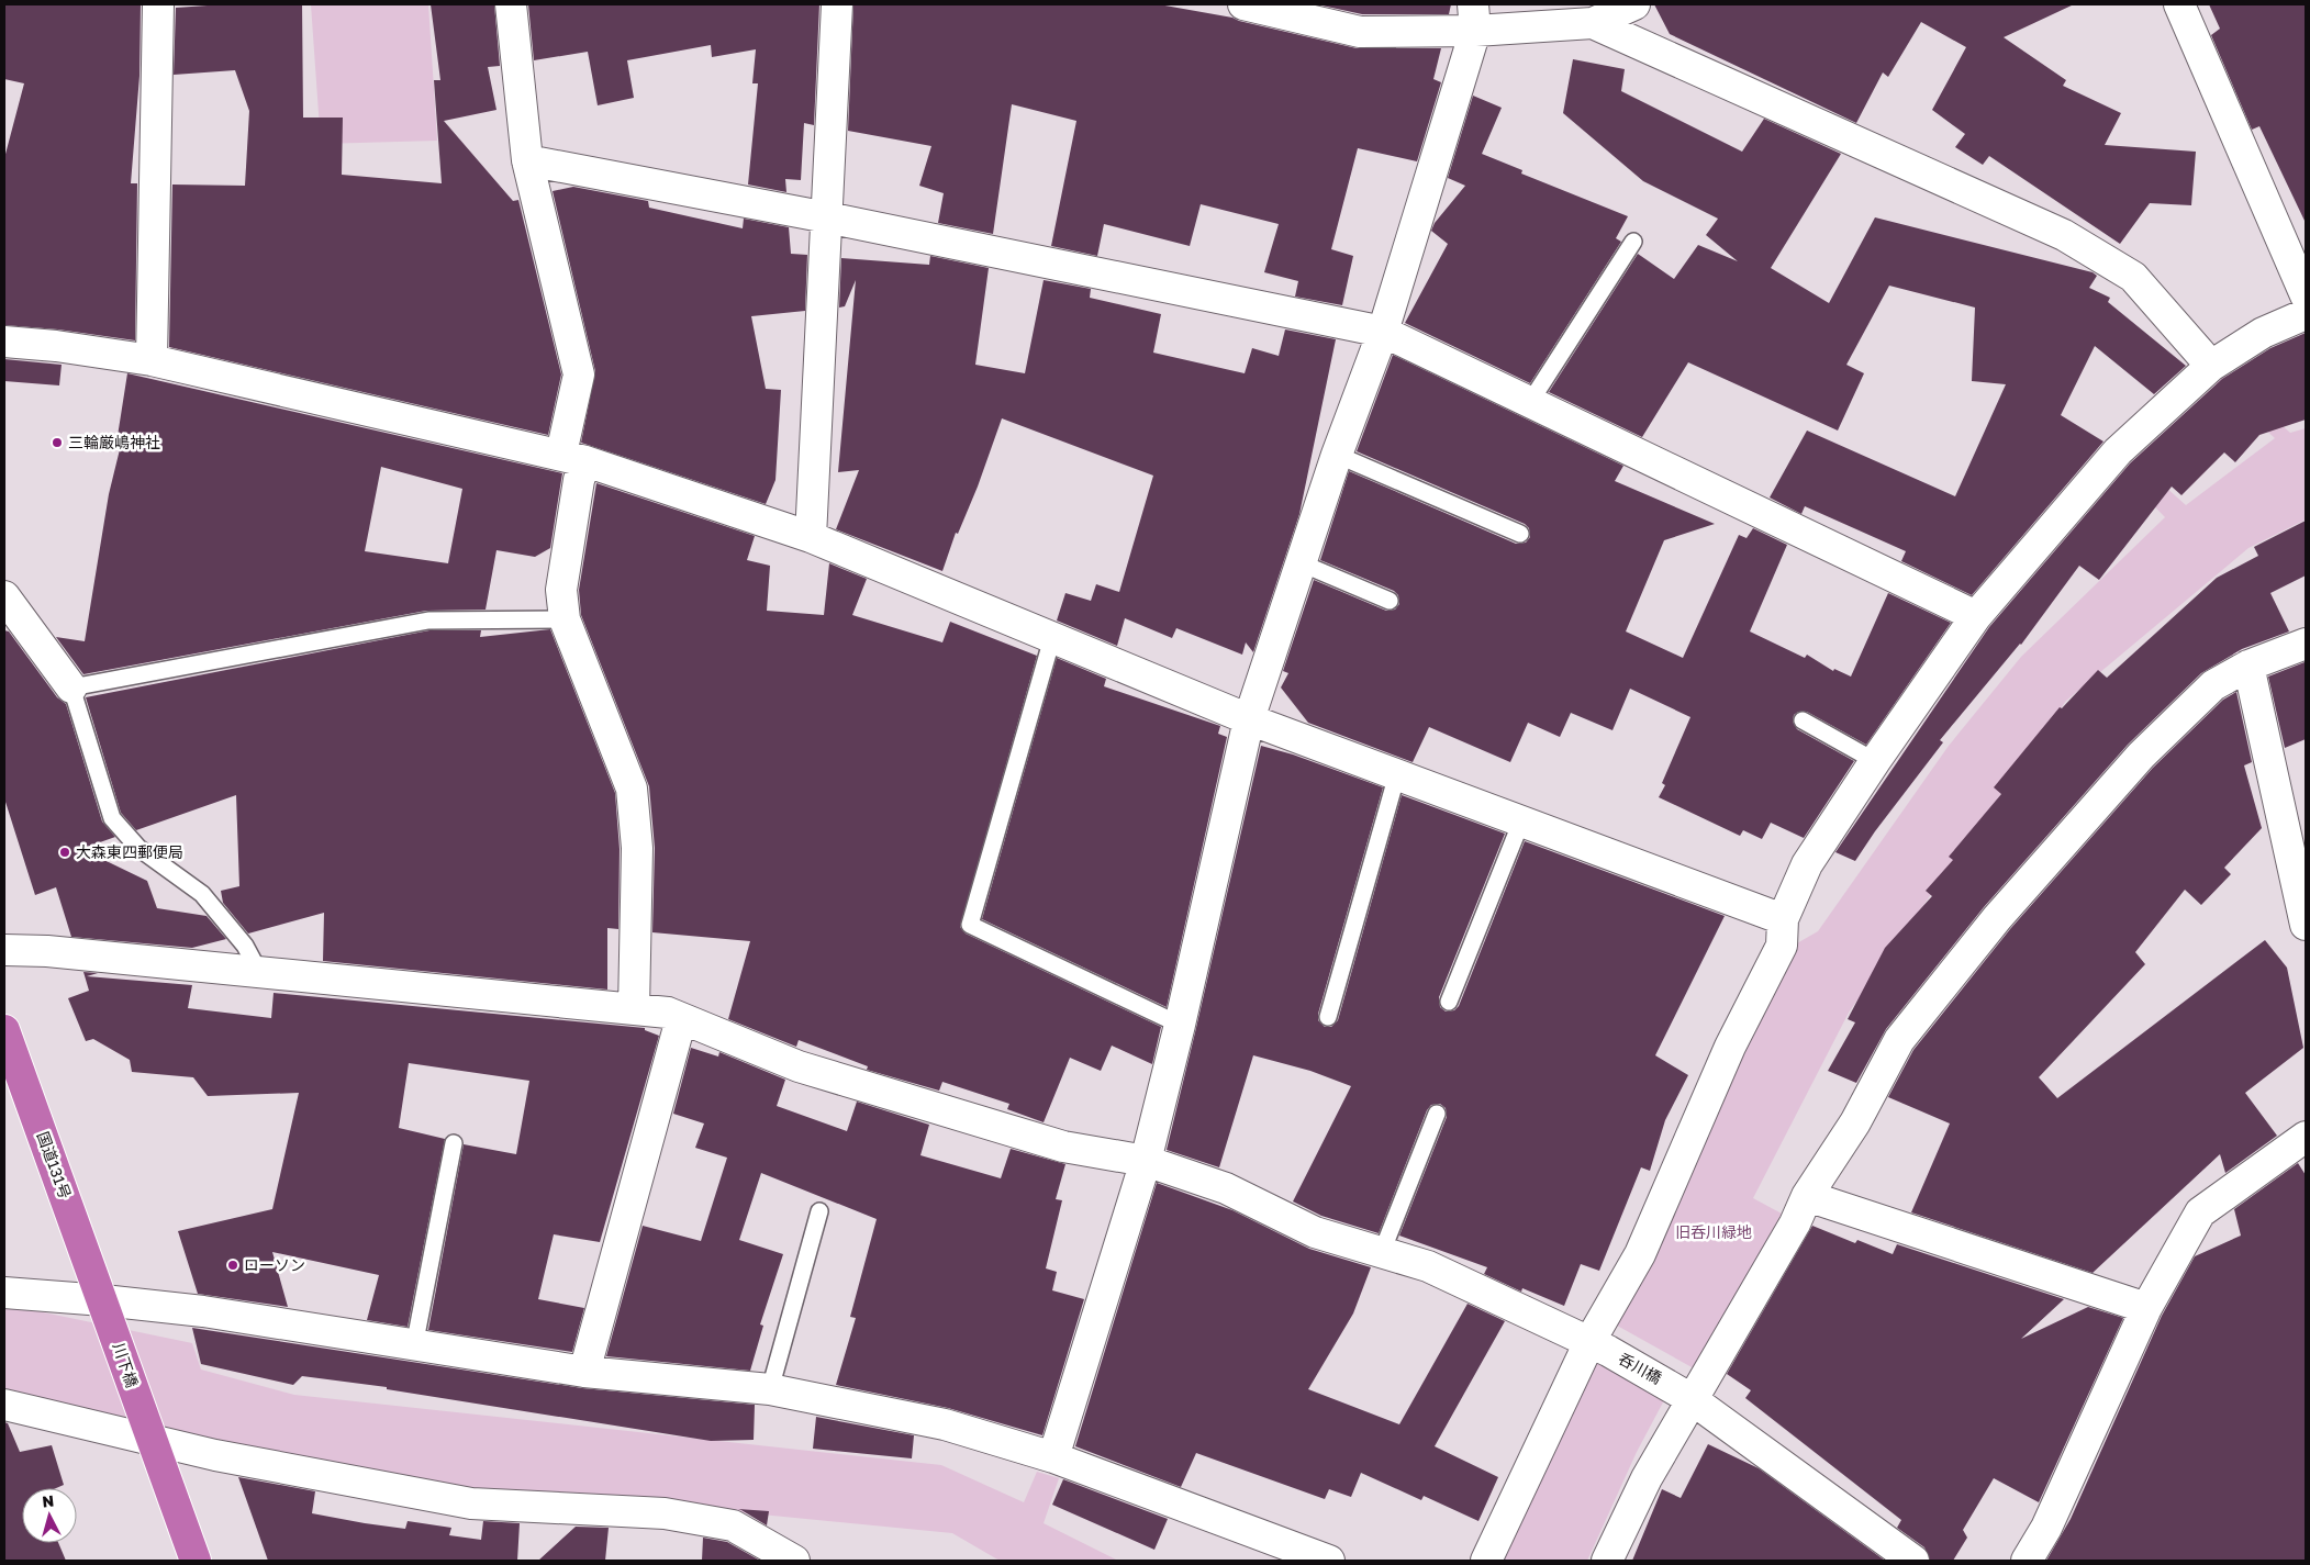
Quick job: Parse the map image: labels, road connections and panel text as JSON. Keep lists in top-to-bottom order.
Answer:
{
  "streets": {
    "highway": ["国道131号", "川下橋"],
    "street": ["呑川橋"]
  },
  "crossings": [
    ["国道131号", "川下橋"]
  ],
  "parks": ["旧呑川緑地"],
  "places": ["三輪厳嶋神社", "大森東四郵便局", "ローソン"],
  "north": "top"
}
